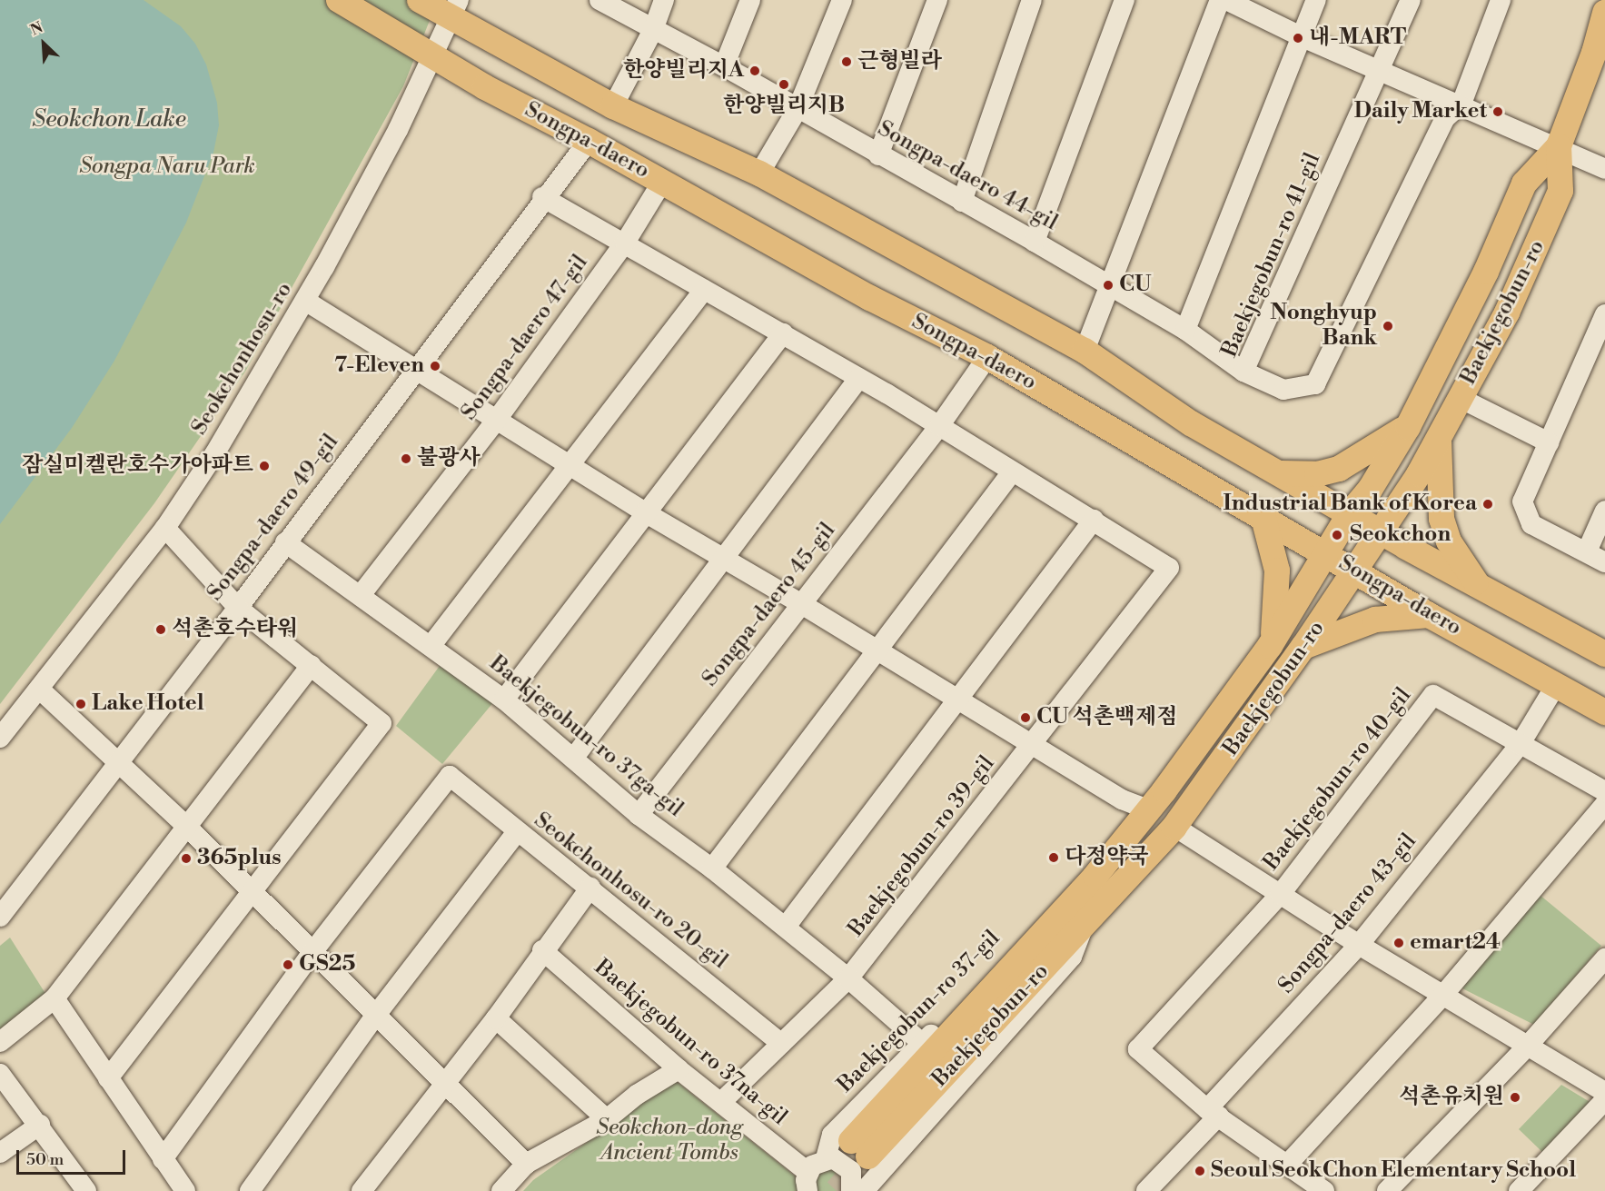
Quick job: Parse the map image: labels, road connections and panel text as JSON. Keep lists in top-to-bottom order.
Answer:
{
  "streets": {
    "main road": ["Songpa-daero", "Baekjegobun-ro"],
    "street": [
      "Songpa-daero 44-gil",
      "Baekjegobun-ro 41-gil",
      "Songpa-daero 47-gil",
      "Seokchonhosu-ro",
      "Songpa-daero 49-gil",
      "Songpa-daero 45-gil",
      "Baekjegobun-ro 37ga-gil",
      "Baekjegobun-ro 40-gil",
      "Baekjegobun-ro 39-gil",
      "Seokchonhosu-ro 20-gil",
      "Songpa-daero 43-gil",
      "Baekjegobun-ro 37-gil",
      "Baekjegobun-ro 37na-gil"
    ]
  },
  "crossings": [
    ["Songpa-daero", "Baekjegobun-ro"],
    ["Songpa-daero", "Songpa-daero 47-gil"],
    ["Songpa-daero", "Seokchonhosu-ro"],
    ["Songpa-daero", "Songpa-daero 49-gil"],
    ["Songpa-daero", "Songpa-daero 45-gil"],
    ["Songpa-daero", "Songpa-daero 43-gil"],
    ["Songpa-daero 44-gil", "Baekjegobun-ro 41-gil"],
    ["Baekjegobun-ro", "Baekjegobun-ro 40-gil"],
    ["Baekjegobun-ro", "Baekjegobun-ro 37-gil"],
    ["Songpa-daero 47-gil", "Baekjegobun-ro 37ga-gil"],
    ["Songpa-daero 49-gil", "Baekjegobun-ro 37ga-gil"],
    ["Songpa-daero 45-gil", "Baekjegobun-ro 37ga-gil"],
    ["Baekjegobun-ro 37ga-gil", "Baekjegobun-ro 39-gil"],
    ["Baekjegobun-ro 37ga-gil", "Baekjegobun-ro 37-gil"],
    ["Baekjegobun-ro 40-gil", "Songpa-daero 43-gil"]
  ],
  "water": ["Seokchon Lake"],
  "parks": ["Songpa Naru Park", "Seokchon-dong Ancient Tombs"],
  "places": [
    "내-MART",
    "근형빌라",
    "한양빌리지A",
    "한양빌리지B",
    "Daily Market",
    "CU",
    "Nonghyup Bank",
    "7-Eleven",
    "불광사",
    "잠실미켈란호수가아파트",
    "Industrial Bank of Korea",
    "Seokchon",
    "석촌호수타워",
    "Lake Hotel",
    "CU 석촌백제점",
    "다정약국",
    "365plus",
    "emart24",
    "GS25",
    "석촌유치원",
    "Seoul SeokChon Elementary School"
  ],
  "scale_bar": "50 m",
  "north": "top left"
}
